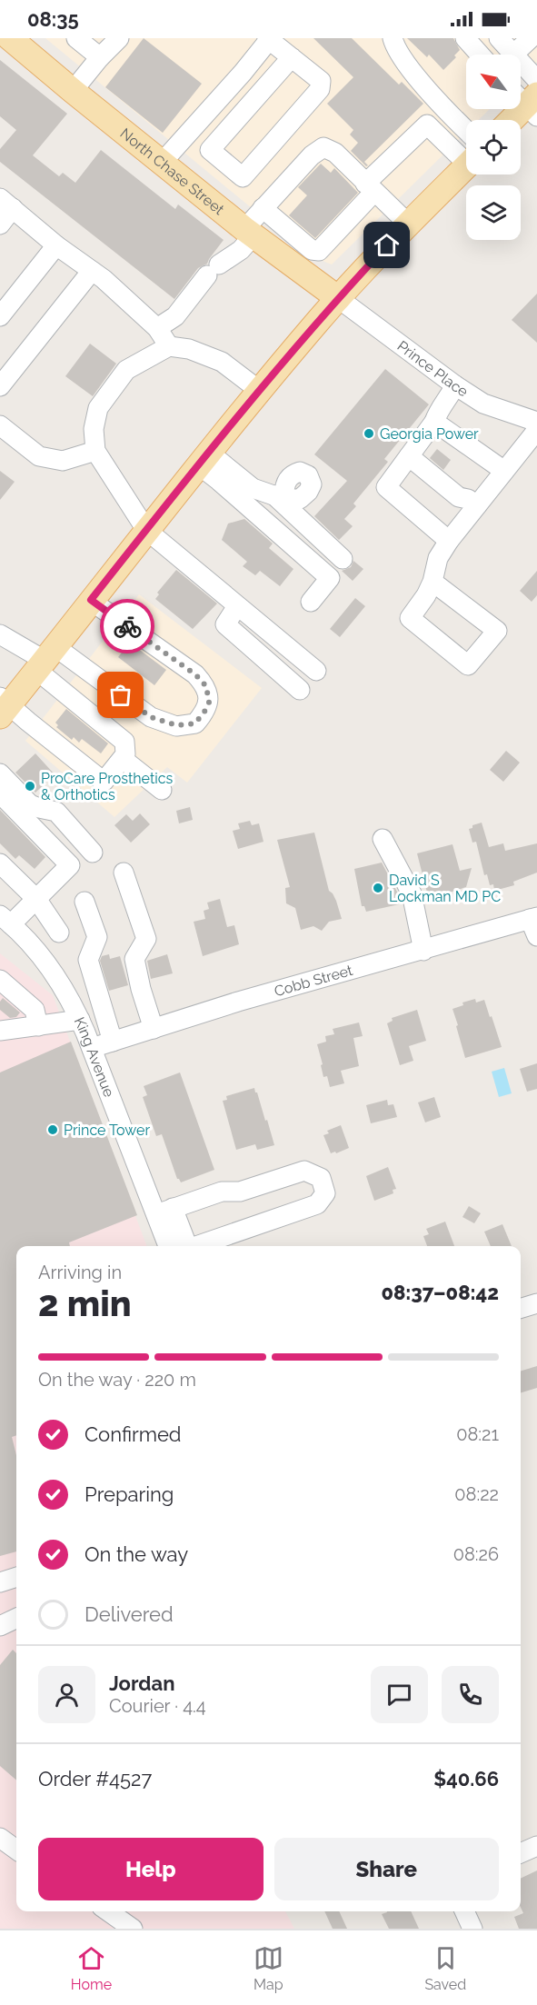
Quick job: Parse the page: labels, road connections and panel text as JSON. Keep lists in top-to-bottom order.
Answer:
{
  "streets": {
    "main road": ["North Chase Street"],
    "street": ["Prince Place", "Cobb Street", "King Avenue"]
  },
  "crossings": [
    ["North Chase Street", "Prince Place"],
    ["Cobb Street", "King Avenue"]
  ],
  "places": [
    "Georgia Power",
    "ProCare Prosthetics & Orthotics",
    "David S Lockman MD PC",
    "Prince Tower"
  ],
  "north": "top left",
  "page": {
    "status": "08:35",
    "heading": ["2 min", "Arriving in", "08:37–08:42"],
    "panel": [
      "Jordan",
      "Courier · 4.4",
      "Order #4527",
      "$40.66"
    ],
    "bar": "On the way · 220 m",
    "list": [
      ["Confirmed", "08:21"],
      ["Preparing", "08:22"],
      ["On the way", "08:26"],
      "Delivered"
    ],
    "buttons": ["Help", "Share"],
    "tabs": ["Home", "Map", "Saved"]
  }
}
